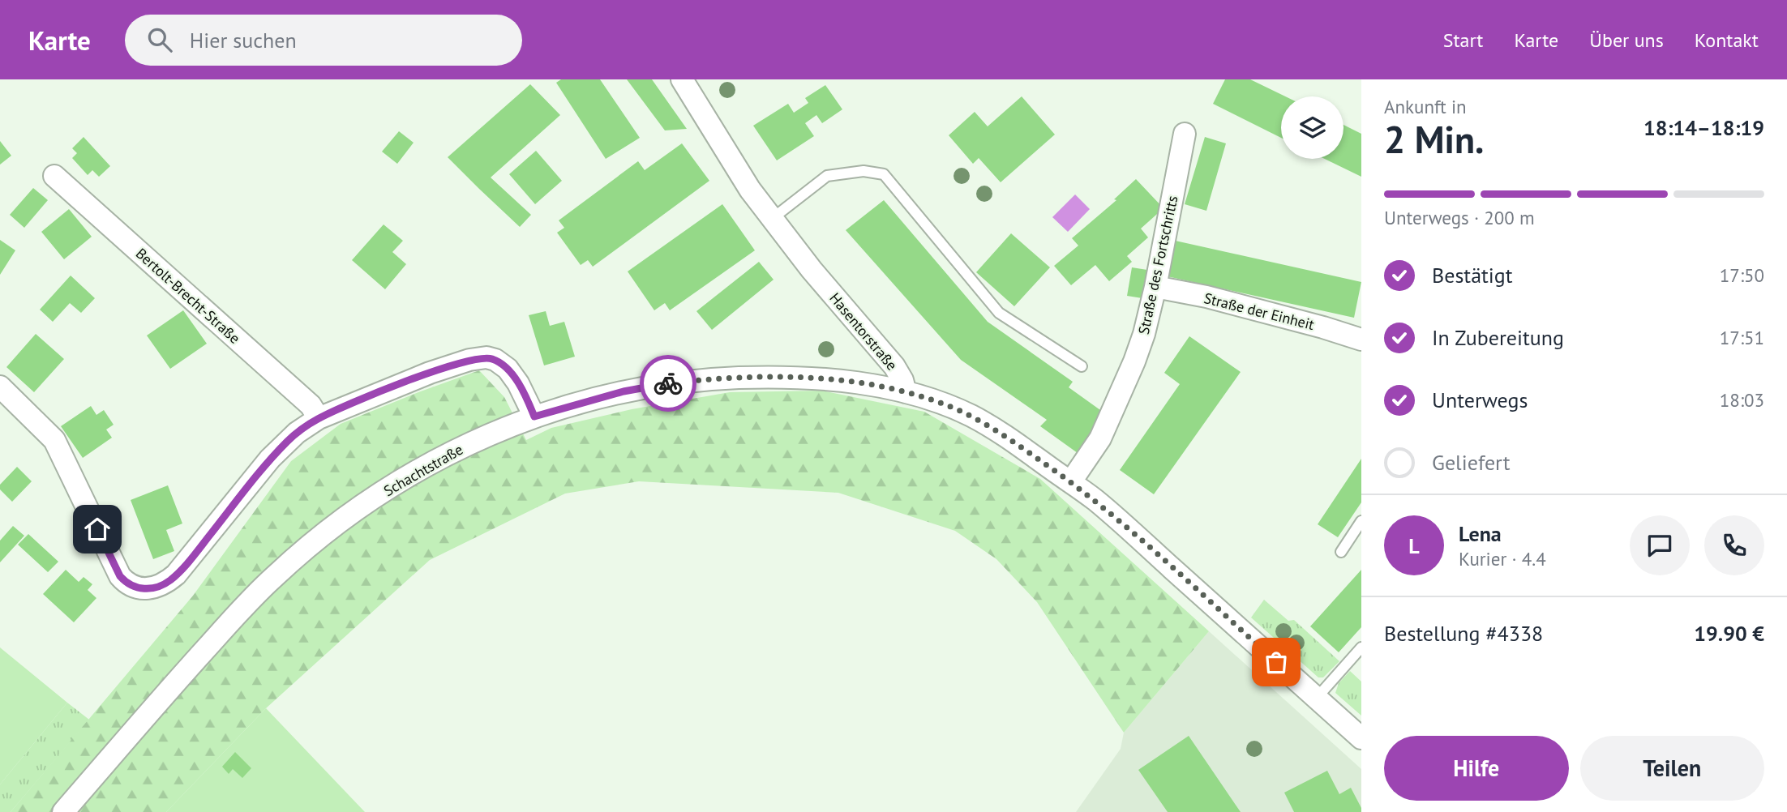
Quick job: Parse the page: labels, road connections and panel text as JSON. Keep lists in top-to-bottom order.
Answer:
{
  "streets": {
    "street": [
      "Straße des Fortschritts",
      "Bertolt-Brecht-Straße",
      "Straße der Einheit",
      "Hasentorstraße",
      "Schachtstraße"
    ]
  },
  "crossings": [
    ["Straße des Fortschritts", "Straße der Einheit"],
    ["Hasentorstraße", "Schachtstraße"]
  ],
  "page": {
    "header": "Karte",
    "search": "Hier suchen",
    "nav": [
      "Start",
      "Karte",
      "Über uns",
      "Kontakt"
    ],
    "heading": ["2 Min.", "Ankunft in", "18:14–18:19"],
    "panel": [
      "Lena",
      "Kurier · 4.4",
      "Bestellung #4338",
      "19.90 €"
    ],
    "bar": "Unterwegs · 200 m",
    "list": [
      ["Bestätigt", "17:50"],
      ["In Zubereitung", "17:51"],
      ["Unterwegs", "18:03"],
      "Geliefert"
    ],
    "round": "L",
    "buttons": ["Hilfe", "Teilen"]
  }
}
